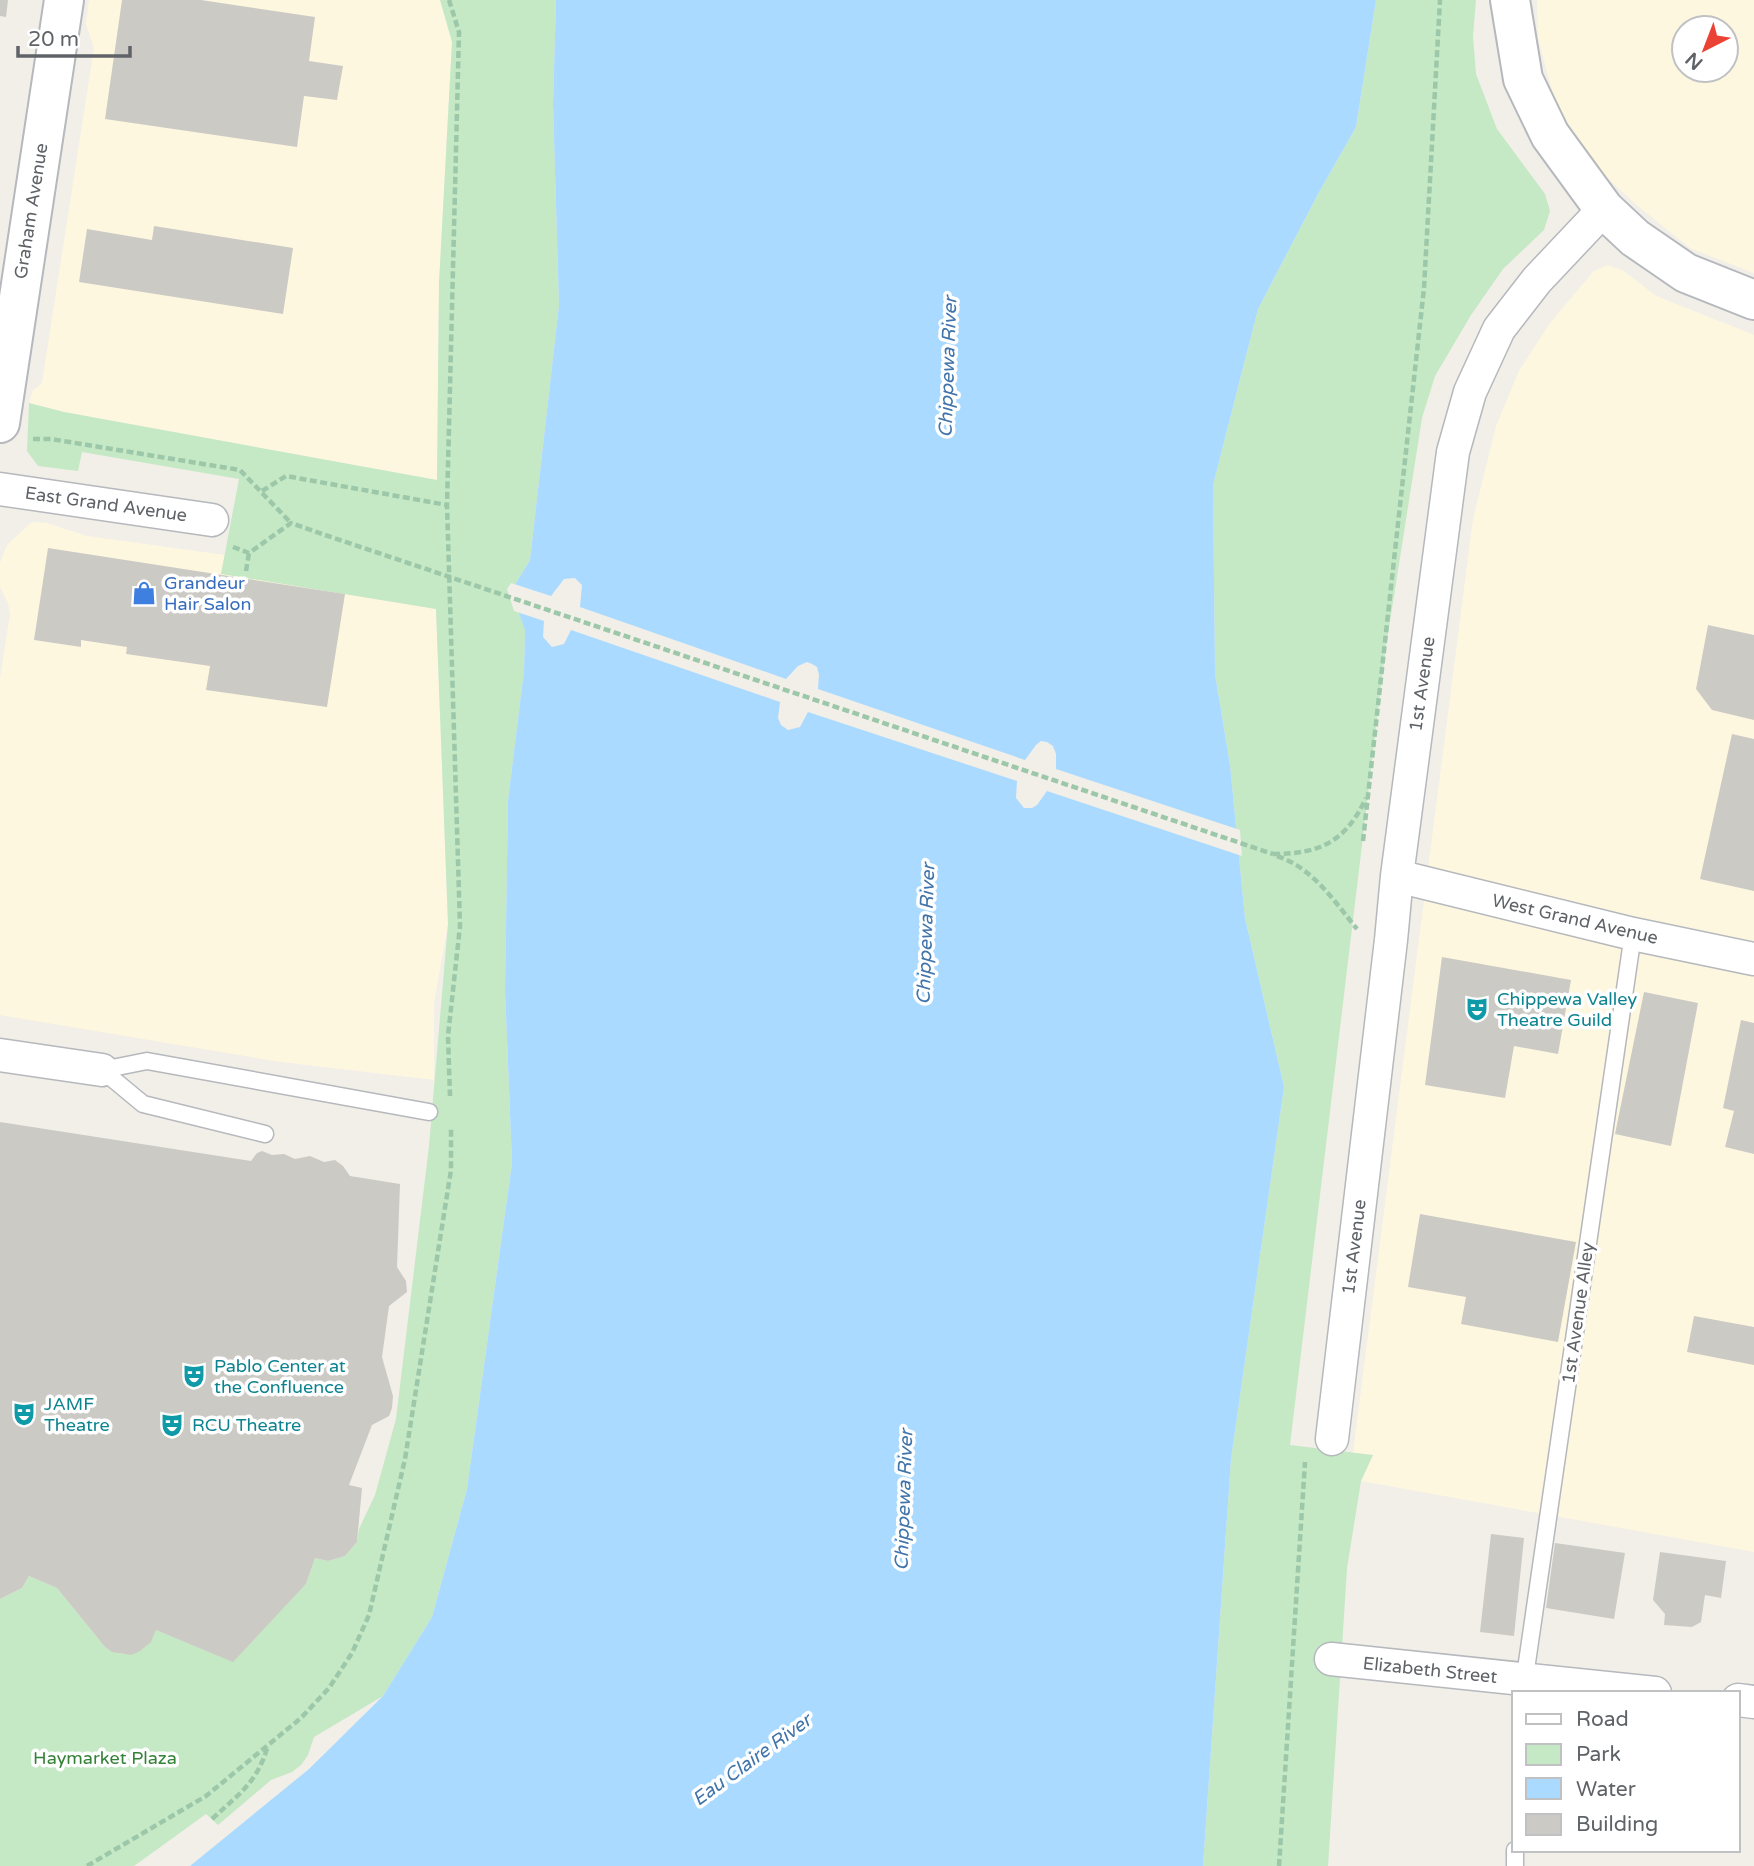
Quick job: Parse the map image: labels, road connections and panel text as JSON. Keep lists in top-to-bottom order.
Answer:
{
  "streets": {
    "street": [
      "Graham Avenue",
      "East Grand Avenue",
      "1st Avenue",
      "West Grand Avenue",
      "Elizabeth Street"
    ],
    "lane": ["1st Avenue Alley"]
  },
  "crossings": [
    ["1st Avenue", "West Grand Avenue"],
    ["West Grand Avenue", "1st Avenue Alley"],
    ["1st Avenue Alley", "Elizabeth Street"]
  ],
  "water": ["Chippewa River", "Eau Claire River"],
  "parks": ["Haymarket Plaza"],
  "places": {
    "shop": ["Grandeur Hair Salon"],
    "theatre": [
      "Chippewa Valley Theatre Guild",
      "Pablo Center at the Confluence",
      "JAMF Theatre",
      "RCU Theatre"
    ]
  },
  "legend": [
    "Road",
    "Park",
    "Water",
    "Building"
  ],
  "scale_bar": "20 m",
  "north": "bottom left"
}
